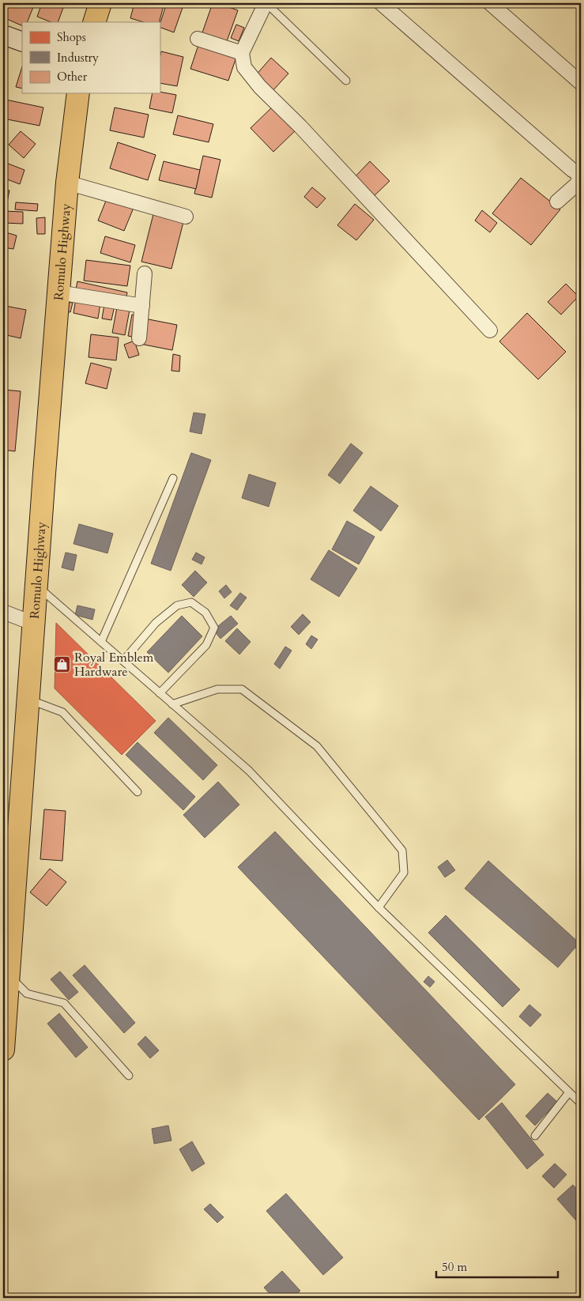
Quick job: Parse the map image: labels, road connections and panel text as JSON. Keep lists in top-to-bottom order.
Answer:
{
  "streets": {
    "highway": ["Romulo Highway"]
  },
  "places": {
    "shop": ["Royal Emblem Hardware"]
  },
  "legend": ["Shops", "Industry", "Other"],
  "scale_bar": "50 m"
}
